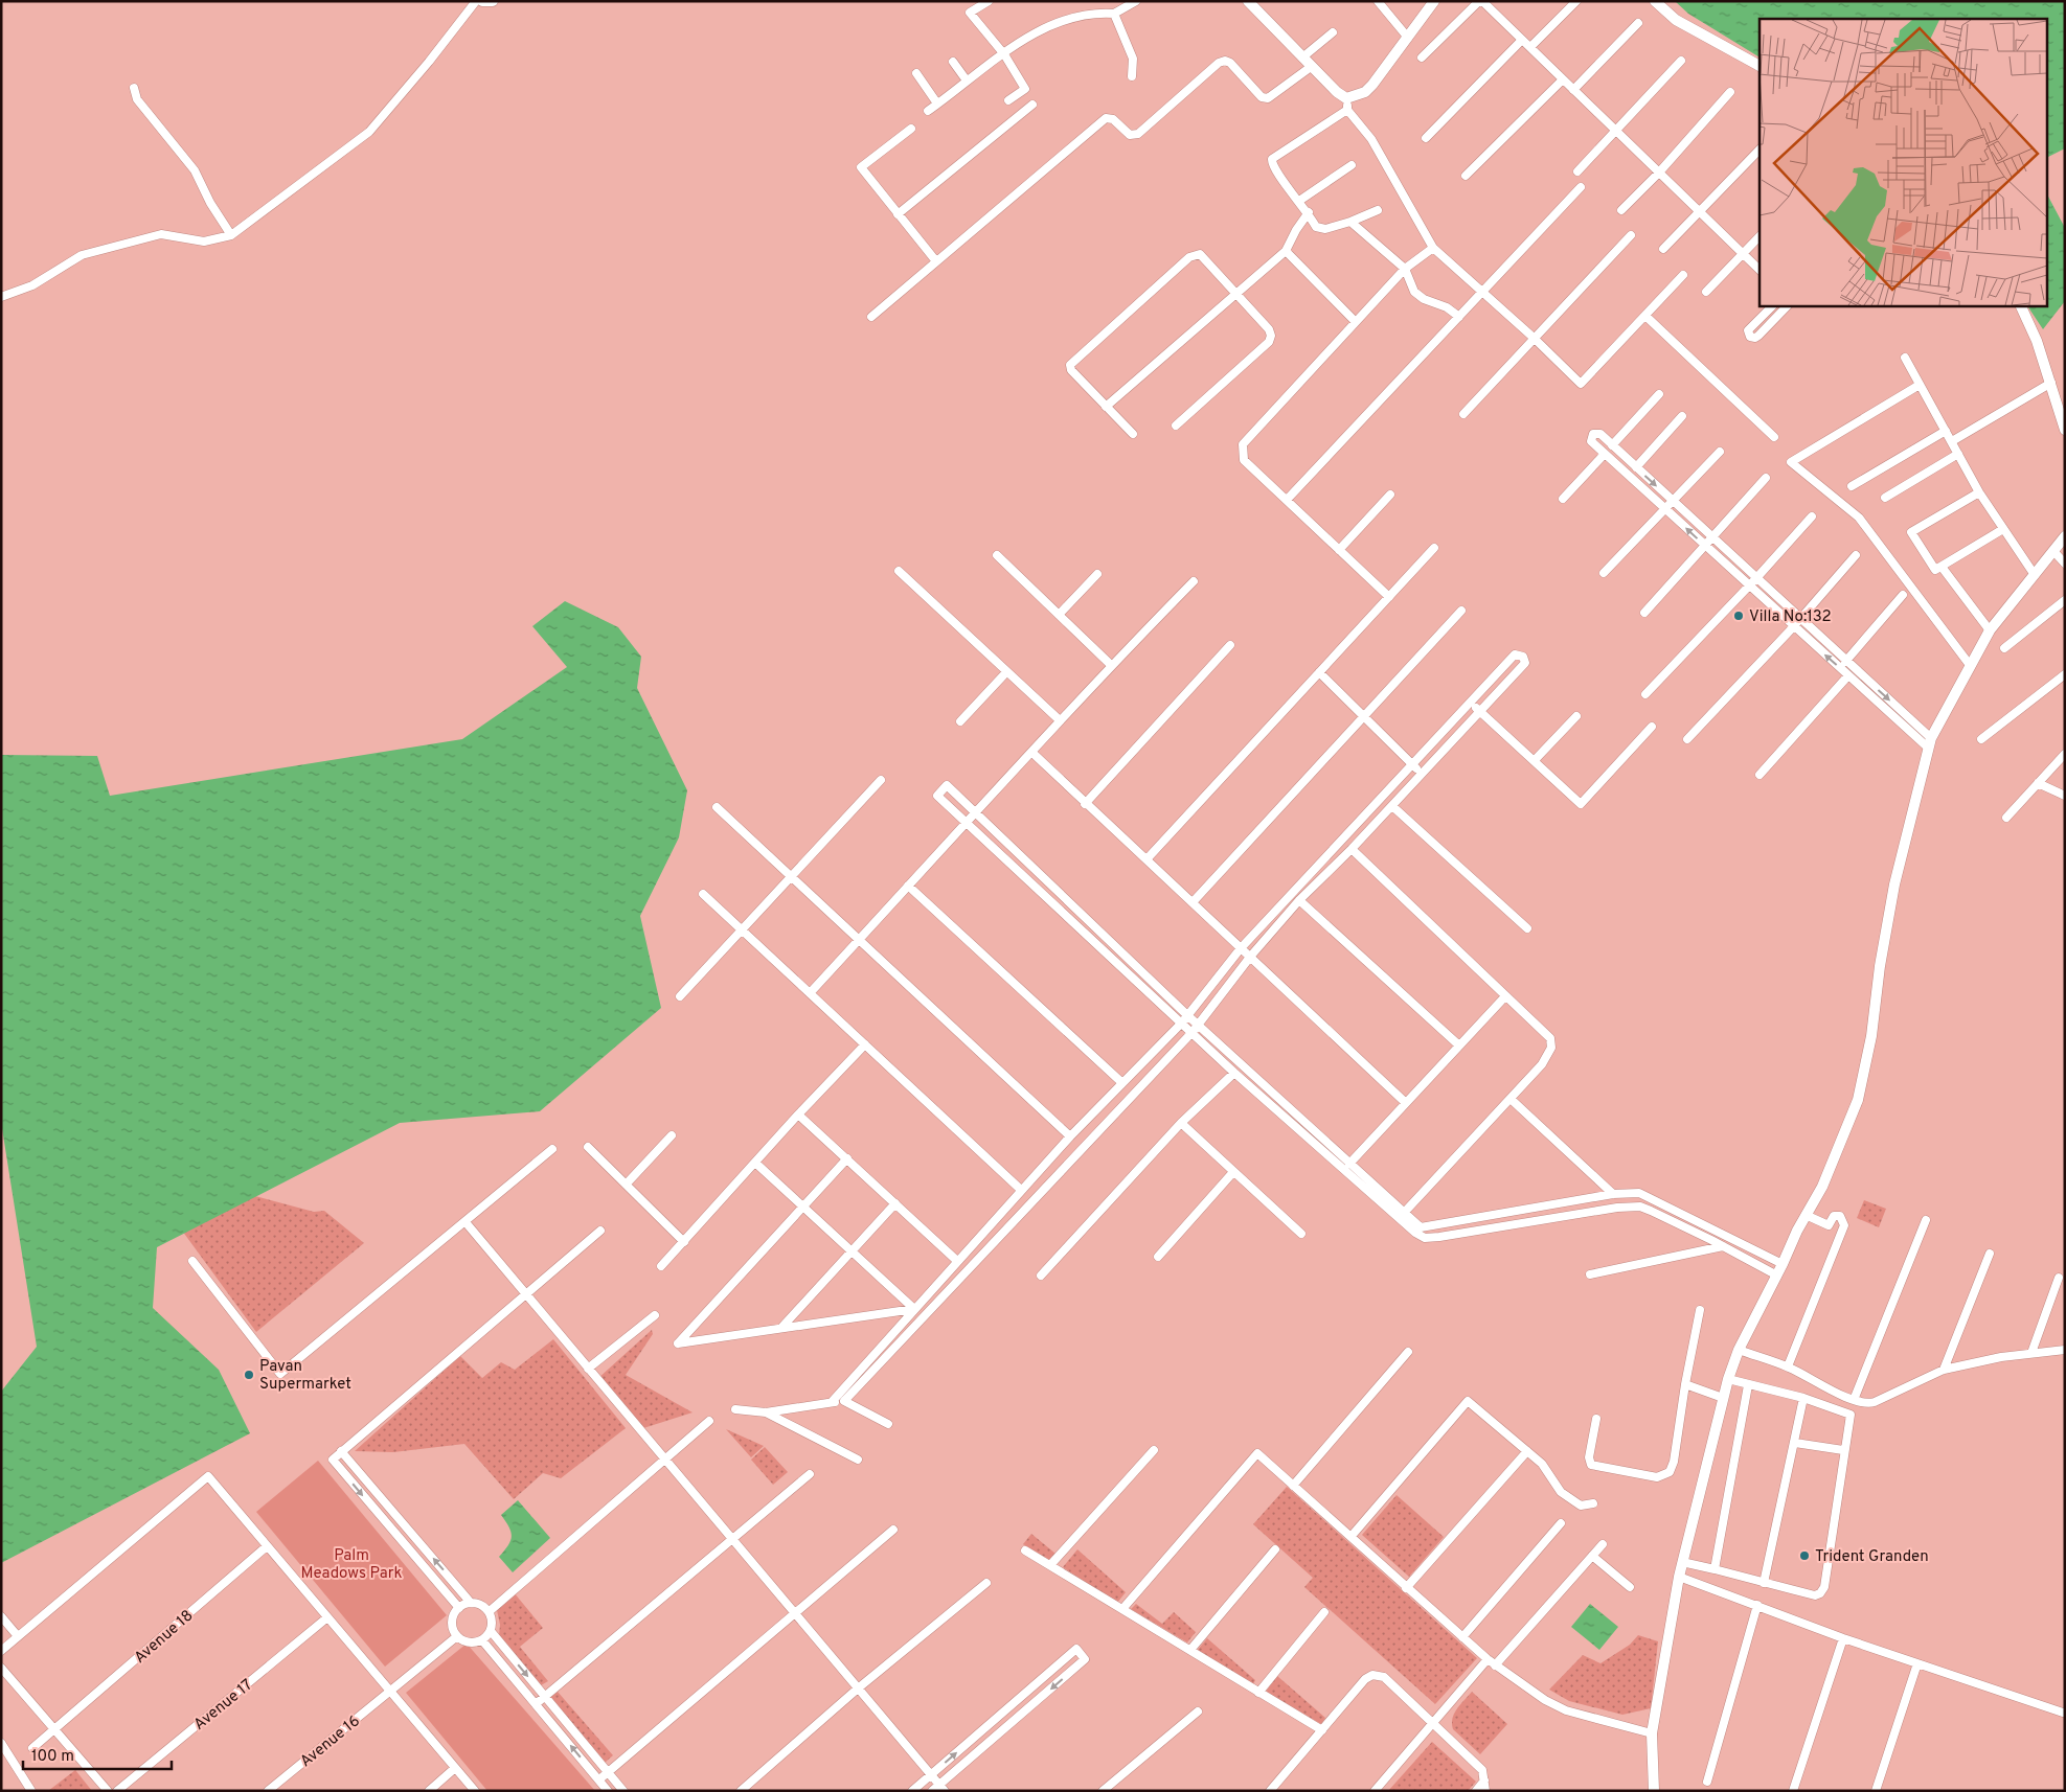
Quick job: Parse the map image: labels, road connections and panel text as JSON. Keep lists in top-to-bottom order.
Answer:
{
  "streets": {
    "street": ["Avenue 18", "Avenue 17", "Avenue 16"]
  },
  "parks": ["Palm Meadows Park"],
  "places": ["Villa No:132", "Pavan Supermarket", "Trident Granden"],
  "scale_bar": "100 m"
}
